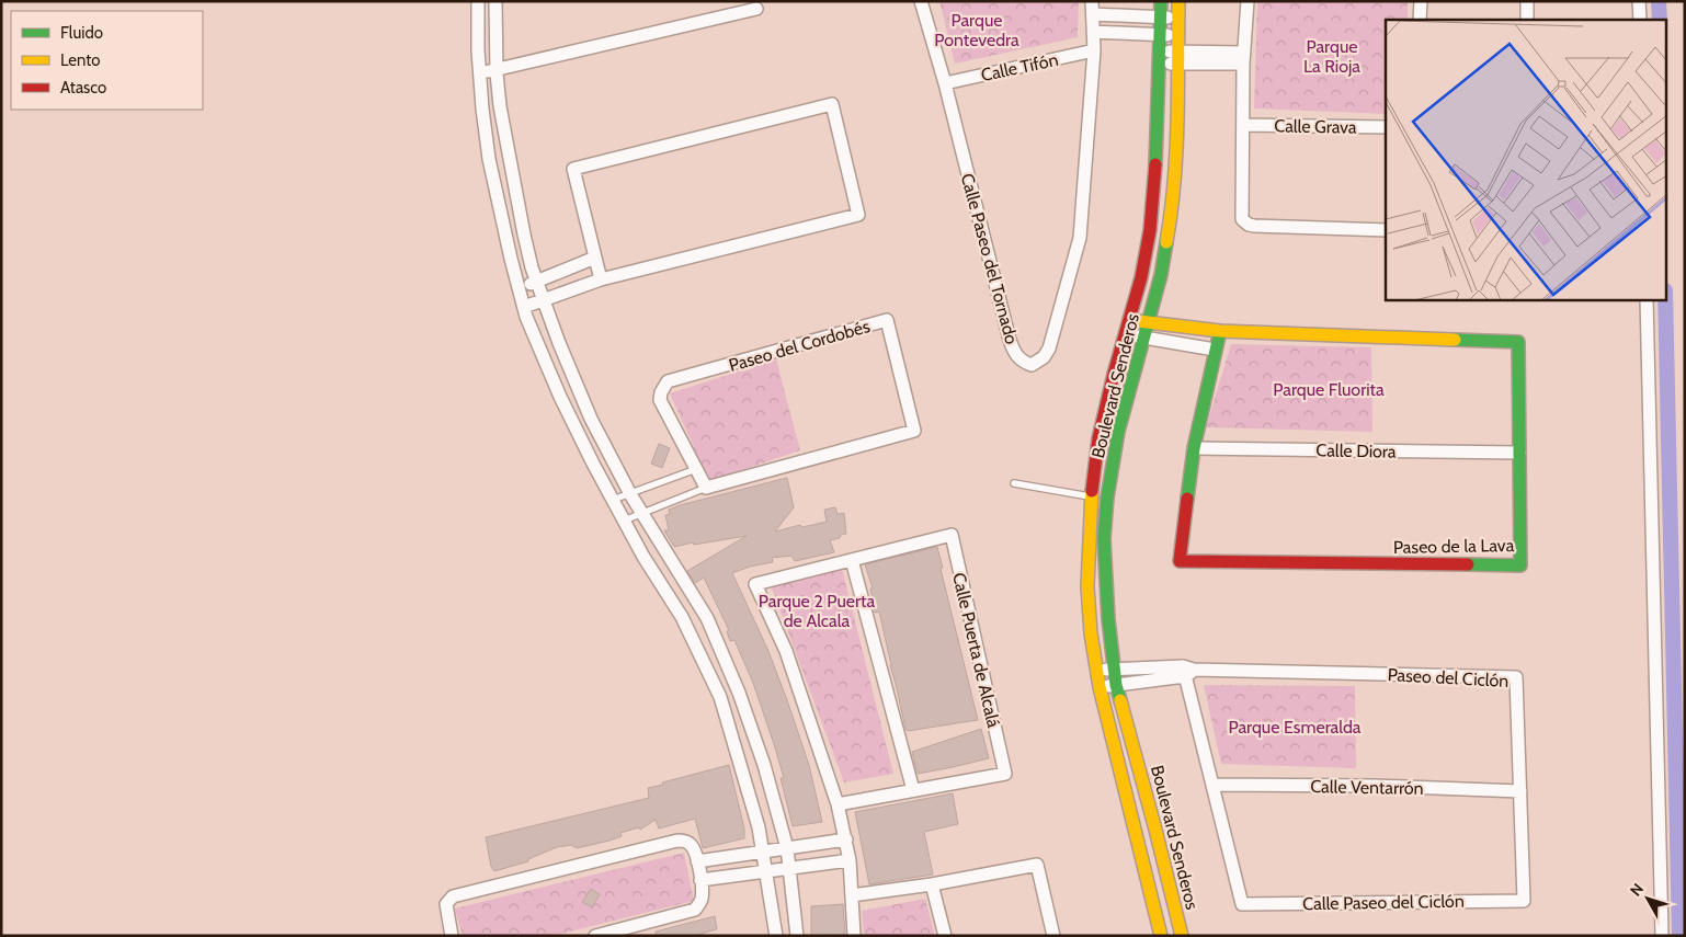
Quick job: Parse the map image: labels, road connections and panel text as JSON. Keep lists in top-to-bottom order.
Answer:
{
  "streets": {
    "main road": ["Boulevard Senderos", "Paseo de la Lava"],
    "street": [
      "Calle Tifón",
      "Calle Grava",
      "Calle Paseo del Tornado",
      "Paseo del Cordobés",
      "Calle Diora",
      "Calle Puerta de Alcalá",
      "Paseo del Ciclón",
      "Calle Ventarrón",
      "Calle Paseo del Ciclón"
    ]
  },
  "crossings": [
    ["Calle Tifón", "Calle Paseo del Tornado"],
    ["Boulevard Senderos", "Paseo de la Lava"],
    ["Boulevard Senderos", "Paseo del Ciclón"],
    ["Calle Diora", "Paseo de la Lava"],
    ["Paseo del Ciclón", "Calle Ventarrón"],
    ["Paseo del Ciclón", "Calle Paseo del Ciclón"],
    ["Calle Ventarrón", "Calle Paseo del Ciclón"]
  ],
  "parks": [
    "Parque Pontevedra",
    "Parque La Rioja",
    "Parque Fluorita",
    "Parque 2 Puerta de Alcala",
    "Parque Esmeralda"
  ],
  "legend": ["Fluido", "Lento", "Atasco"],
  "north": "top left"
}
